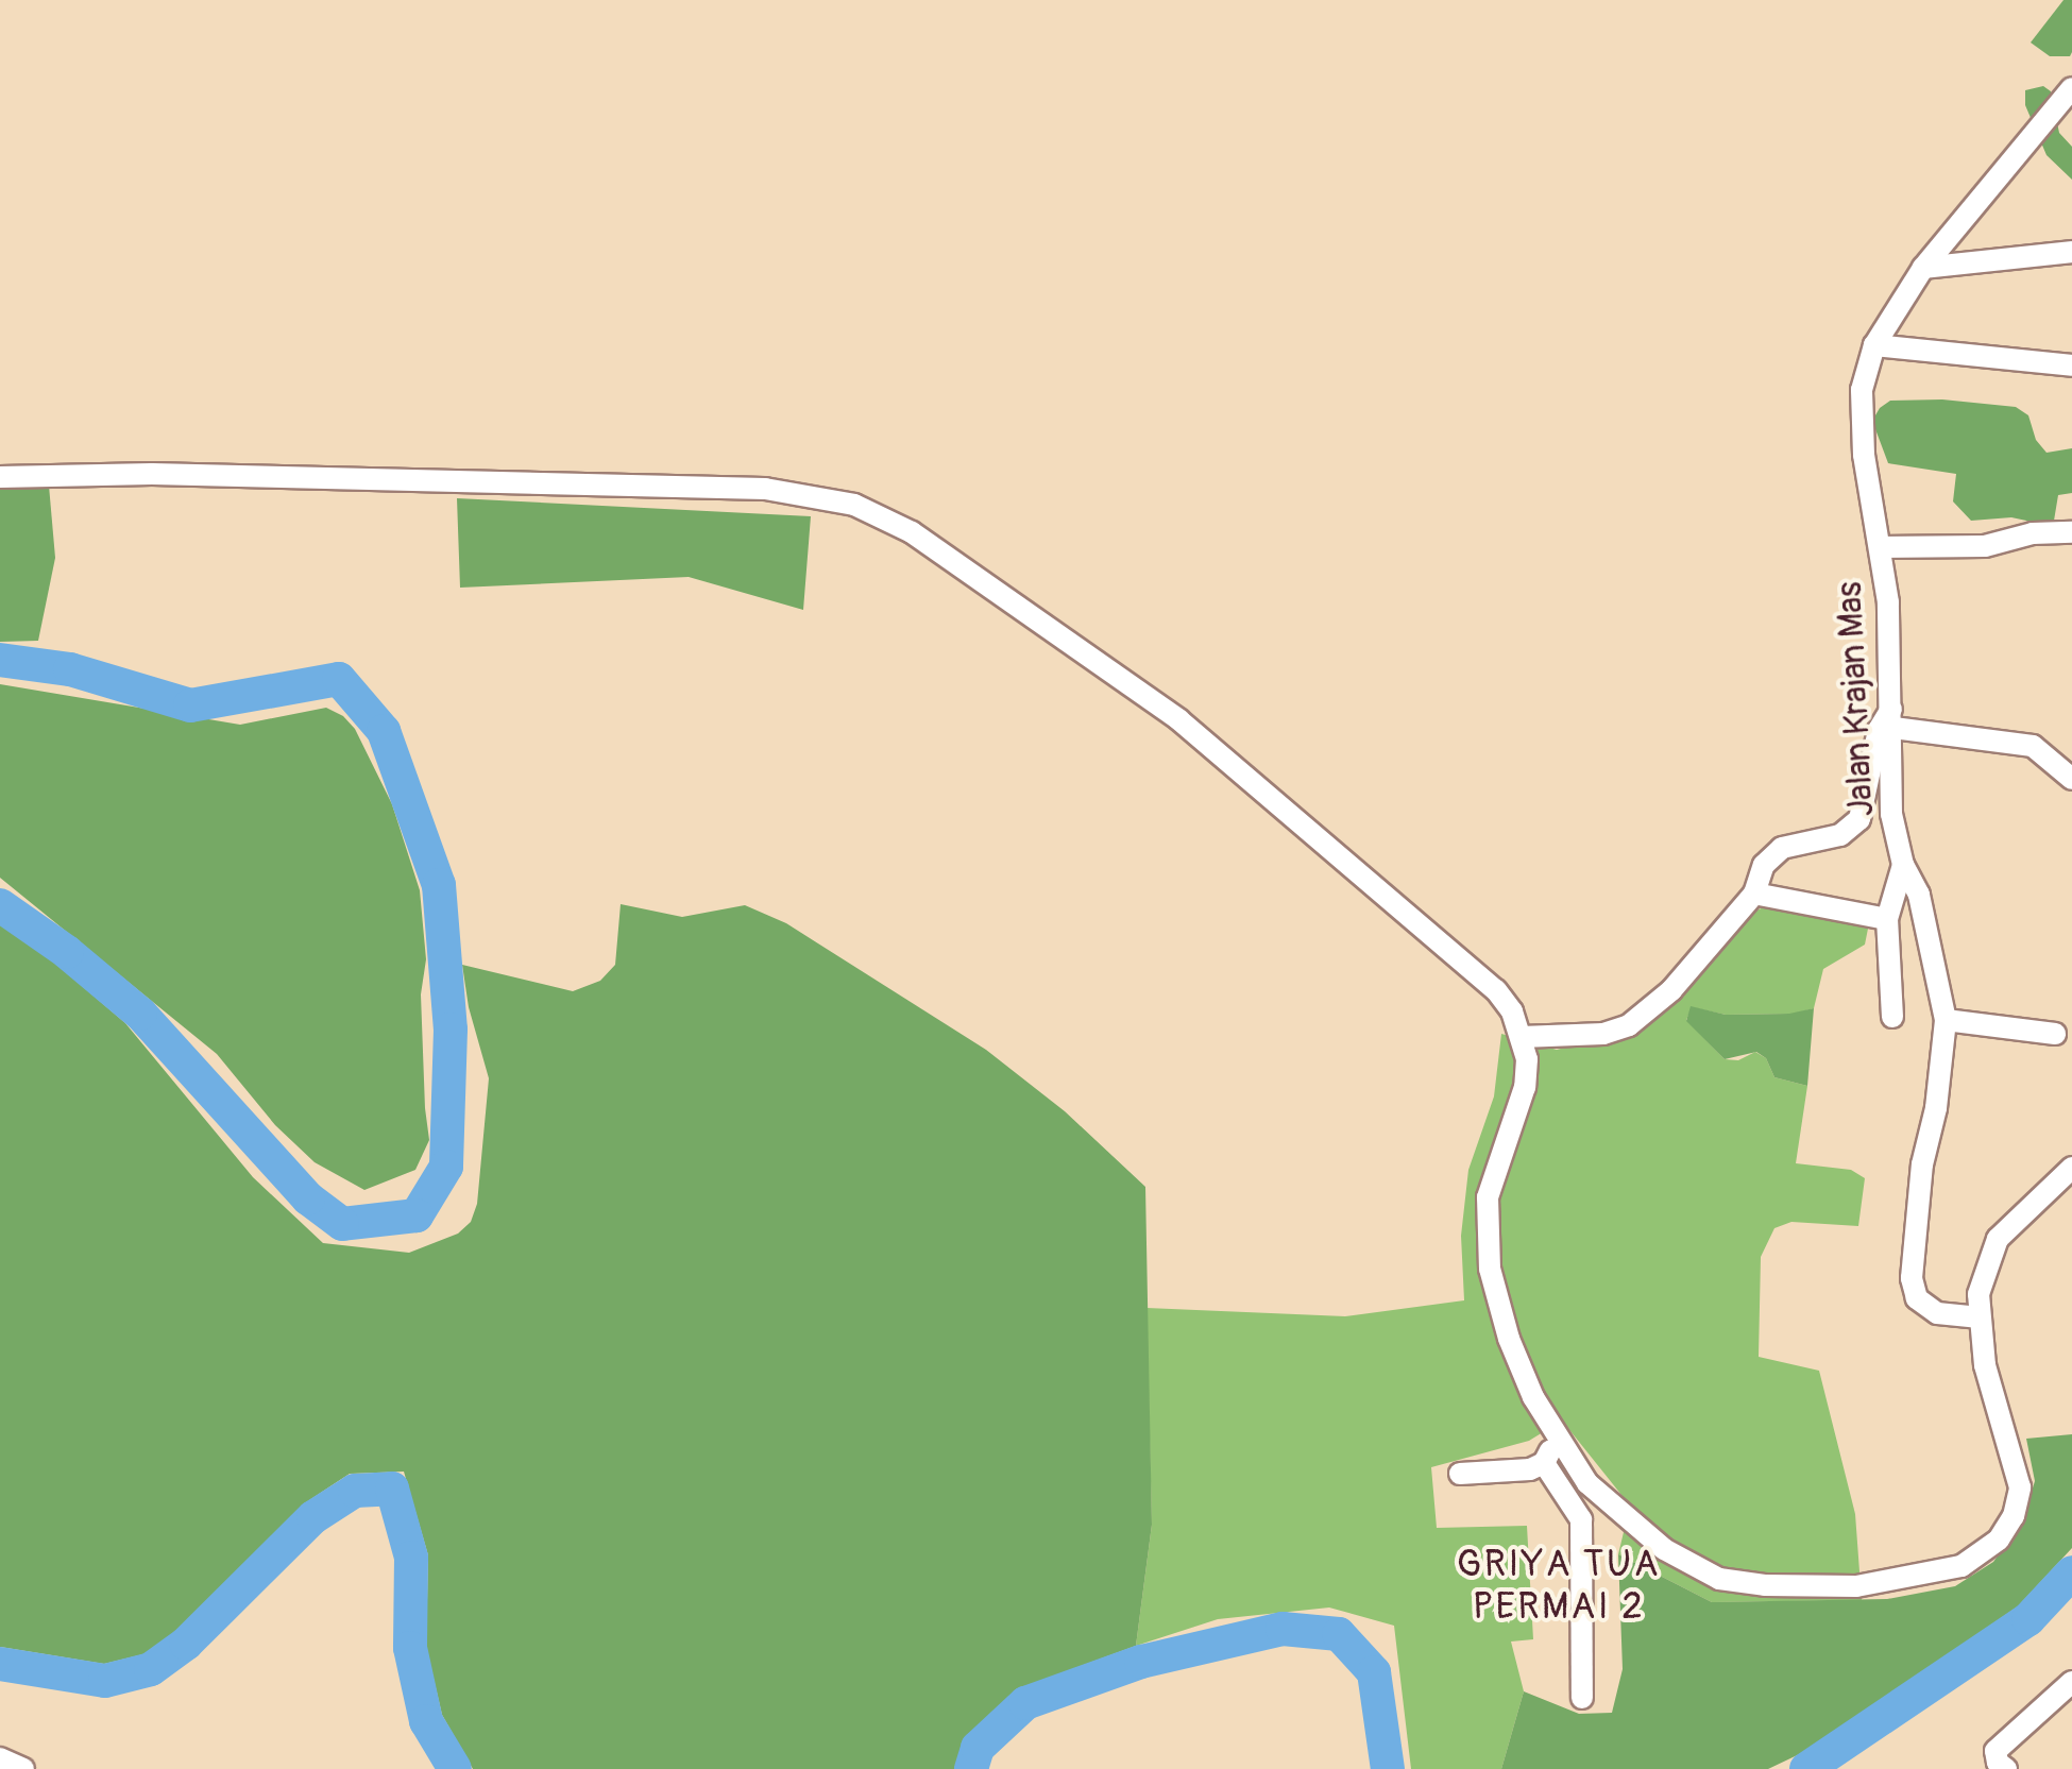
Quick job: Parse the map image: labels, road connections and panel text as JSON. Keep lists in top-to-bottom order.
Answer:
{
  "streets": {
    "street": ["Jalan Krajan Mas"]
  },
  "districts": ["GRIYA TUA PERMAI 2"]
}
